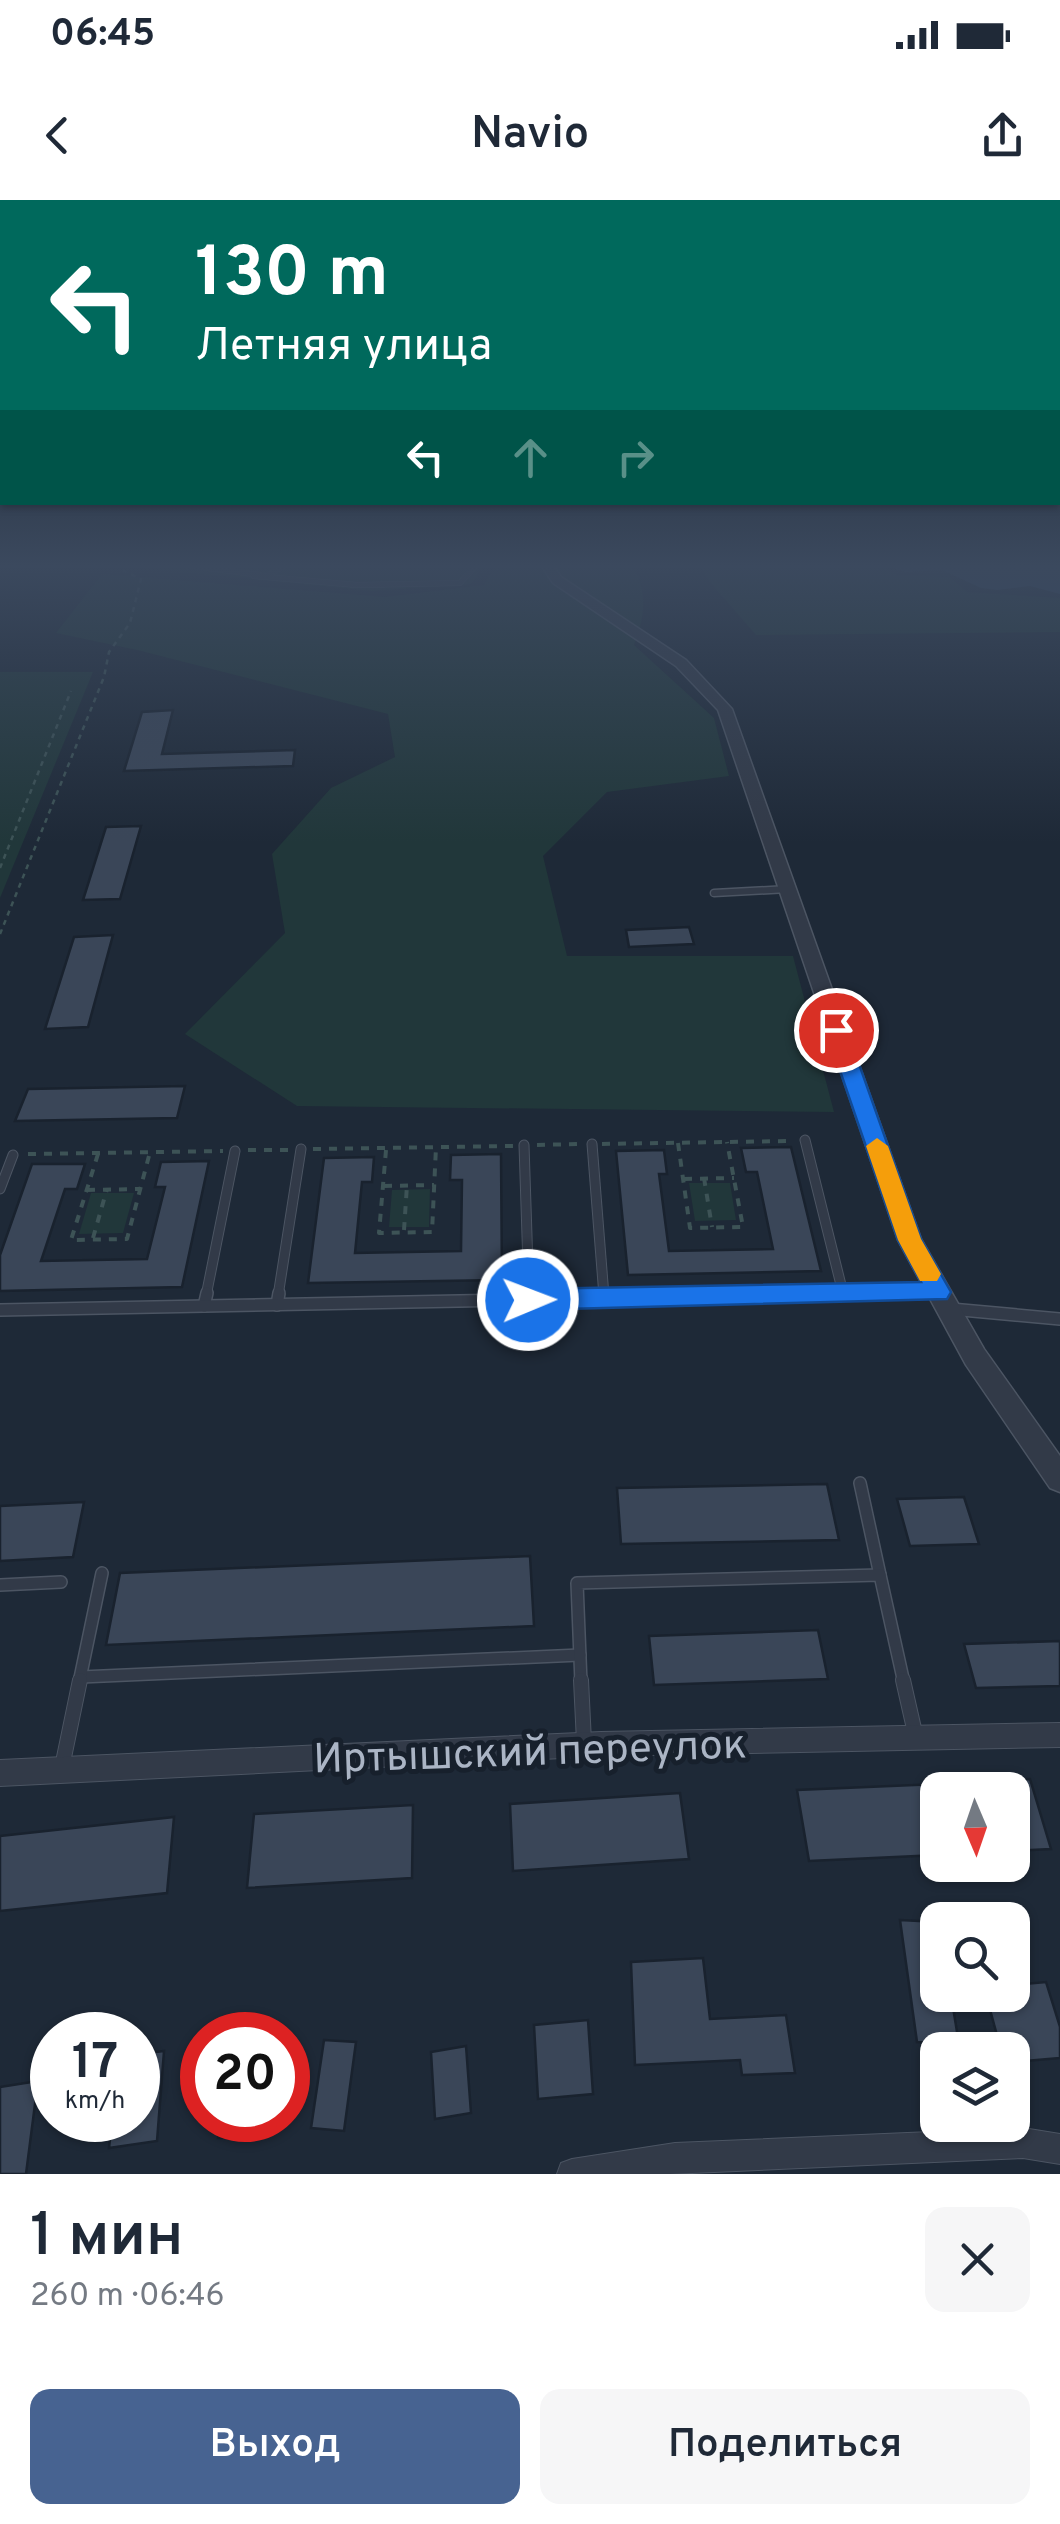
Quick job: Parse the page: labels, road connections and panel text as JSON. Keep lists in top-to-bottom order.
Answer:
{
  "streets": {
    "street": ["Иртышский переулок"]
  },
  "north": "bottom",
  "page": {
    "status": "06:45",
    "header": "Navio",
    "turn": ["130 m", "Летняя улица"],
    "speed": "17 km/h",
    "limit": "20",
    "heading": ["1 мин", "260 m · 06:46"],
    "buttons": ["Выход", "Поделиться"]
  }
}
